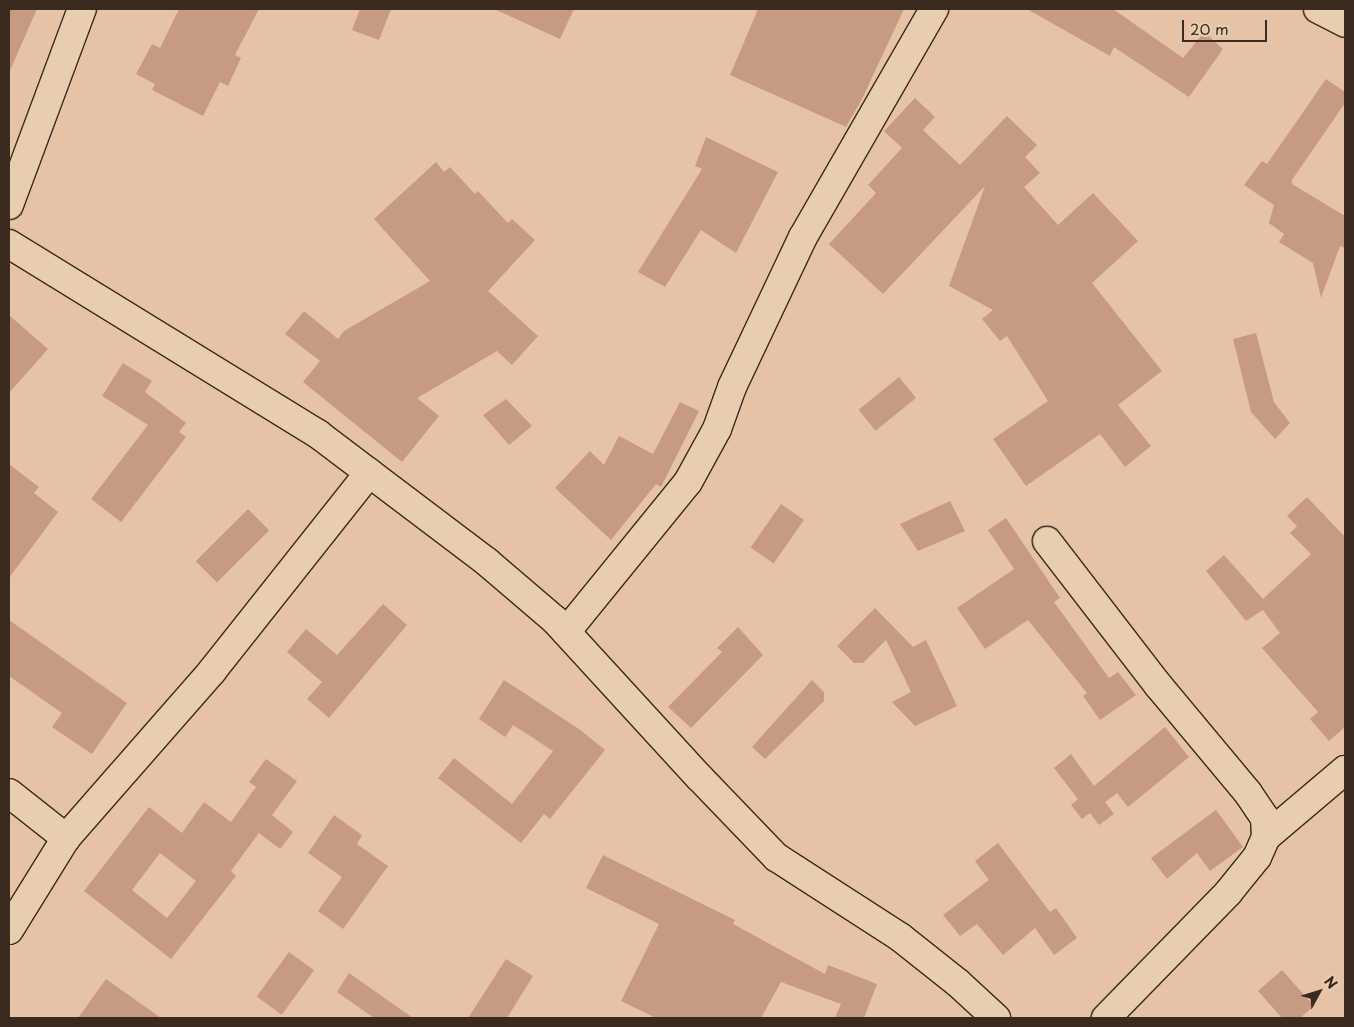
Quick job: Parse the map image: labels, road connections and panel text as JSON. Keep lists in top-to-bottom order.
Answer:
{
  "scale_bar": "20 m",
  "north": "top right"
}
